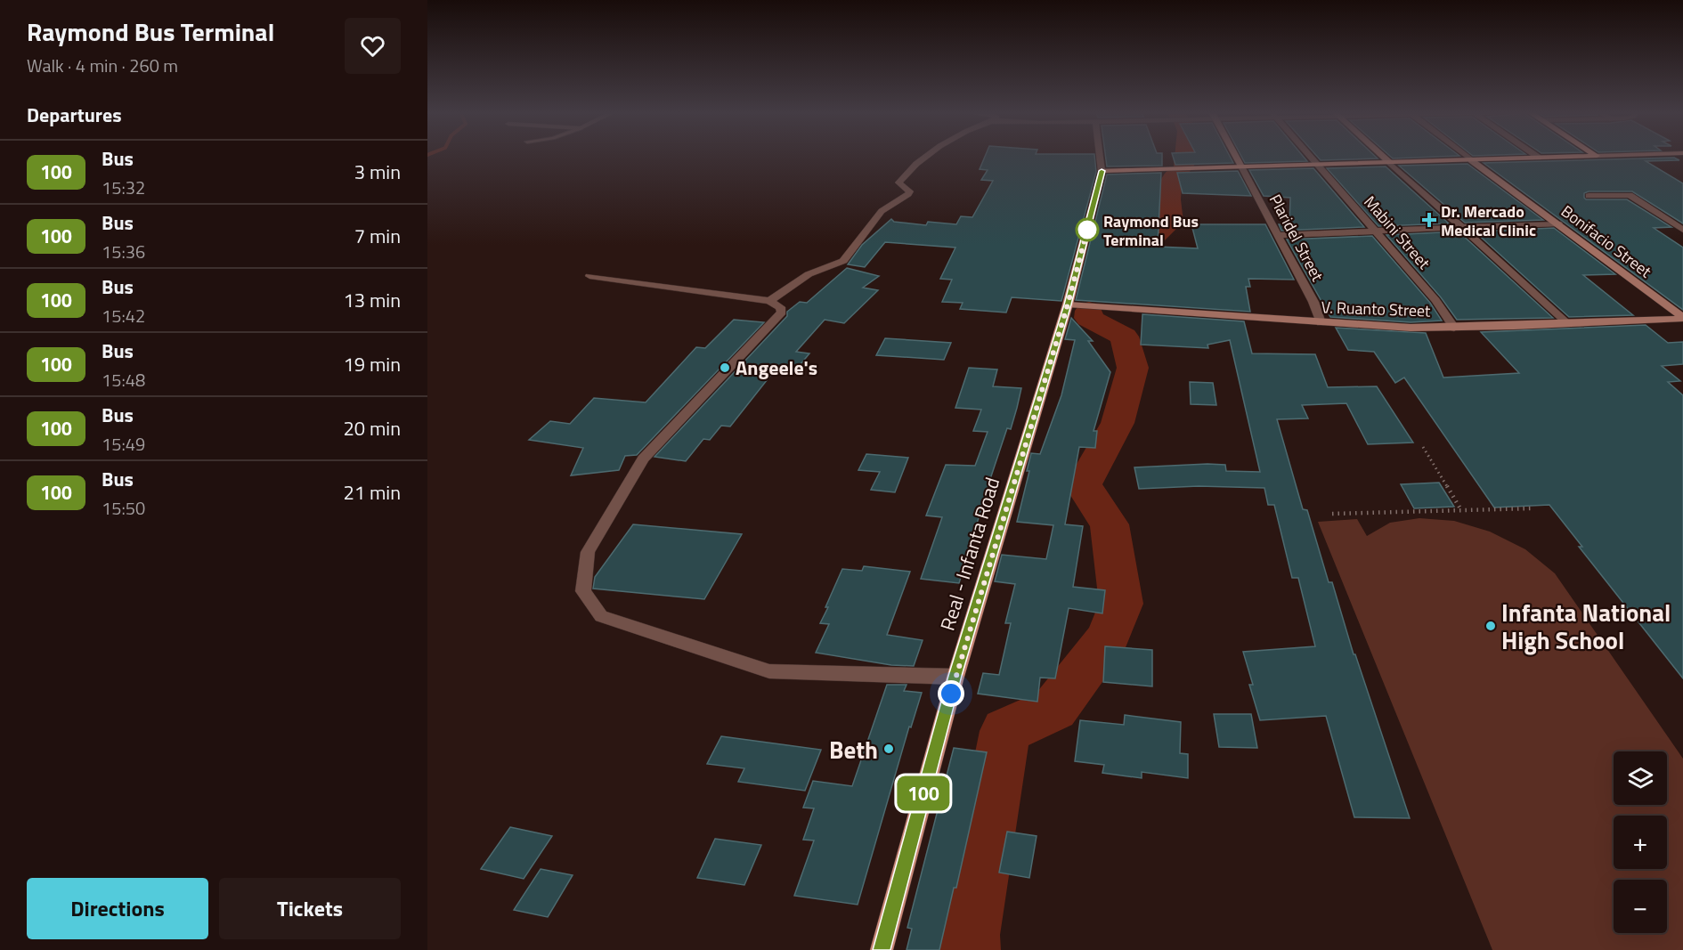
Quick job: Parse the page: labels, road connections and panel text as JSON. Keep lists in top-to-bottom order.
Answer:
{
  "streets": {
    "main road": ["Real - Infanta Road"],
    "street": [
      "Mabini Street",
      "Plaridel Street",
      "Bonifacio Street",
      "V. Ruanto Street"
    ]
  },
  "crossings": [
    ["Mabini Street", "V. Ruanto Street"],
    ["Plaridel Street", "V. Ruanto Street"],
    ["Bonifacio Street", "V. Ruanto Street"],
    ["V. Ruanto Street", "Real - Infanta Road"]
  ],
  "places": {
    "health": ["Dr. Mercado Medical Clinic"],
    "other": [
      "Raymond Bus Terminal",
      "Angeele's",
      "Infanta National High School",
      "Beth"
    ]
  },
  "lines": ["bus line 100"],
  "page": {
    "heading": [
      ["Raymond Bus Terminal", "Walk · 4 min · 260 m"],
      "Departures"
    ],
    "on_map": "100",
    "list": [
      {
        "mark": "100",
        "name": "Bus",
        "note": "15:32",
        "value": "3 min"
      },
      {
        "mark": "100",
        "name": "Bus",
        "note": "15:36",
        "value": "7 min"
      },
      {
        "mark": "100",
        "name": "Bus",
        "note": "15:42",
        "value": "13 min"
      },
      {
        "mark": "100",
        "name": "Bus",
        "note": "15:48",
        "value": "19 min"
      },
      {
        "mark": "100",
        "name": "Bus",
        "note": "15:49",
        "value": "20 min"
      },
      {
        "mark": "100",
        "name": "Bus",
        "note": "15:50",
        "value": "21 min"
      }
    ],
    "map_buttons": ["+", "−"],
    "buttons": ["Directions", "Tickets"]
  }
}
